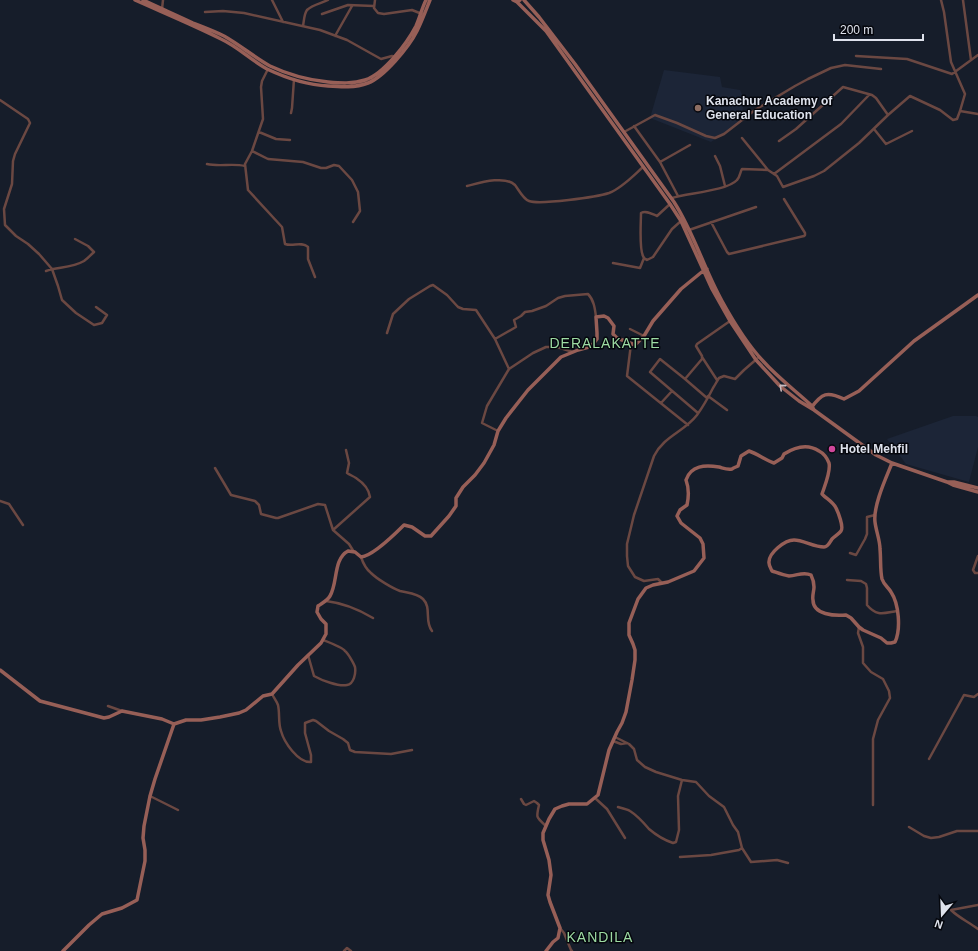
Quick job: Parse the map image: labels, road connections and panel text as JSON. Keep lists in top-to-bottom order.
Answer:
{
  "districts": ["DERALAKATTE", "KANDILA"],
  "places": ["Kanachur Academy of General Education", "Hotel Mehfil"],
  "scale_bar": "200 m",
  "north": "bottom"
}
